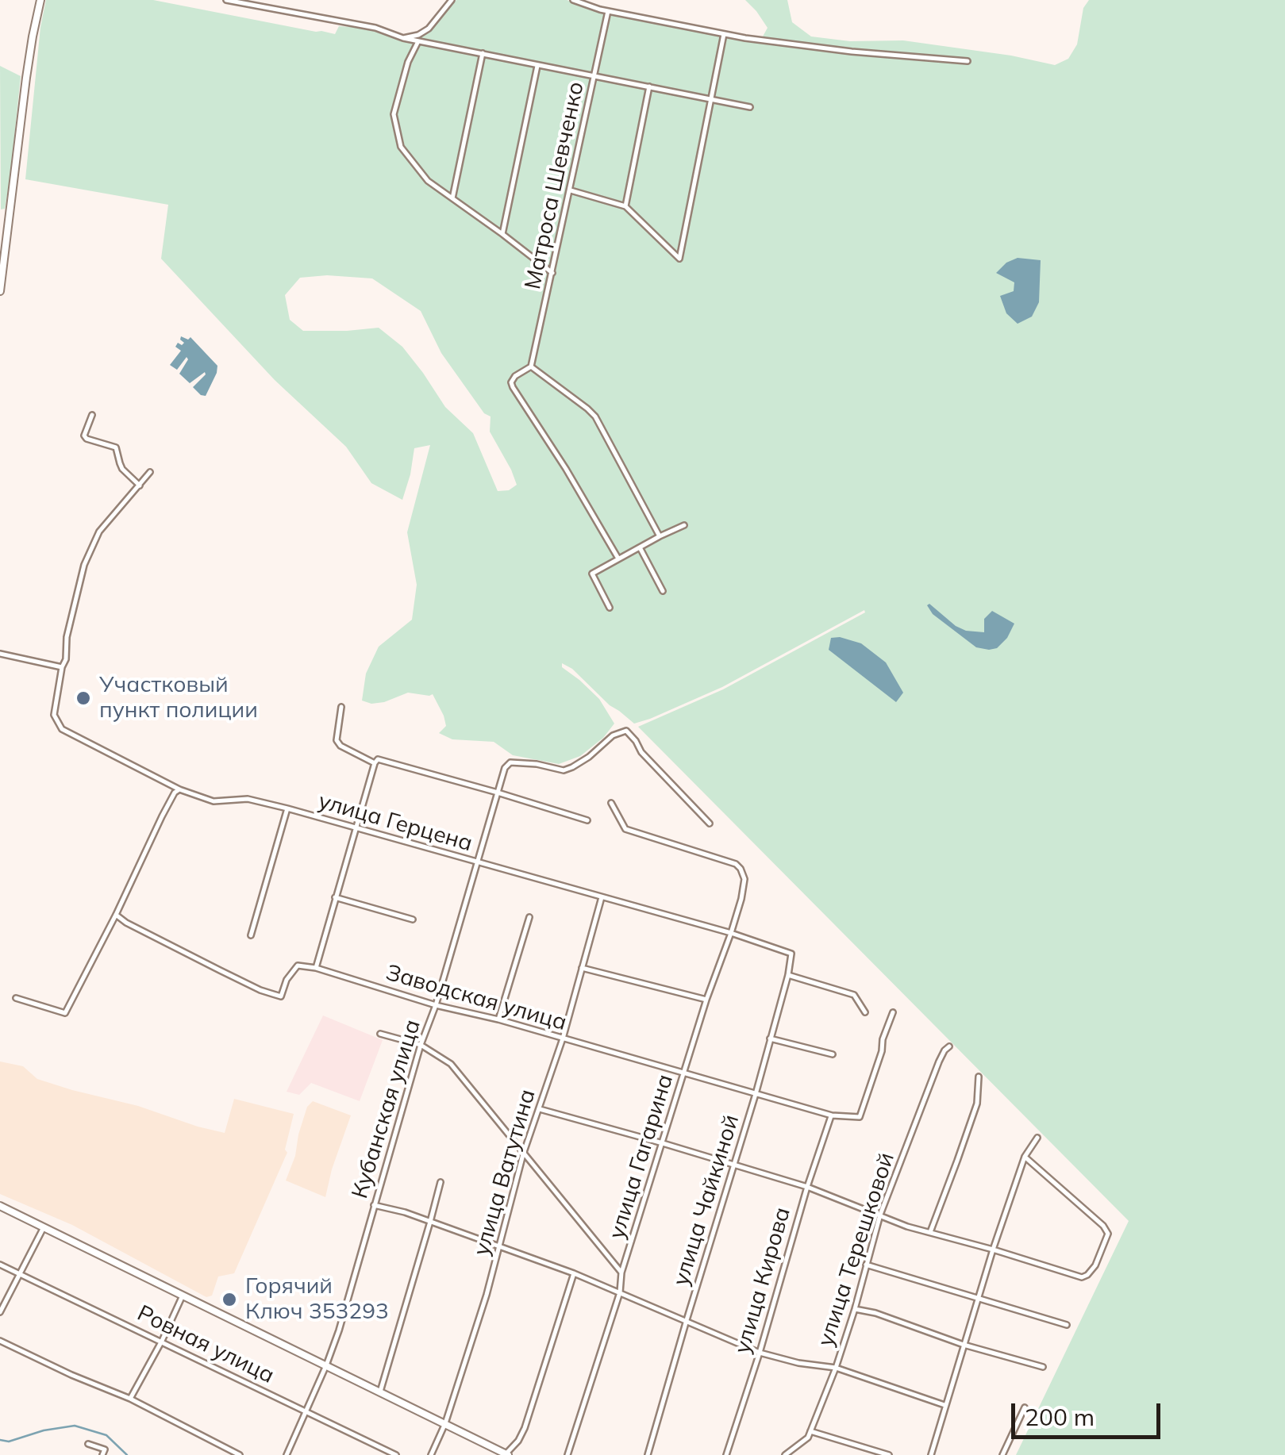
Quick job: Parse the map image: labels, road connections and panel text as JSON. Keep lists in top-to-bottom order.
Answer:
{
  "streets": {
    "street": [
      "Матроса Шевченко",
      "улица Герцена",
      "Заводская улица",
      "Кубанская улица",
      "улица Гагарина",
      "улица Ватутина",
      "улица Чайкиной",
      "улица Терешковой",
      "улица Кирова",
      "Ровная улица"
    ]
  },
  "crossings": [
    ["улица Герцена", "Кубанская улица"],
    ["улица Герцена", "улица Гагарина"],
    ["улица Герцена", "улица Ватутина"],
    ["улица Герцена", "улица Чайкиной"],
    ["Заводская улица", "Кубанская улица"],
    ["Заводская улица", "улица Гагарина"],
    ["Заводская улица", "улица Ватутина"],
    ["Заводская улица", "улица Чайкиной"],
    ["Заводская улица", "улица Кирова"],
    ["Кубанская улица", "Ровная улица"]
  ],
  "places": ["Участковый пункт полиции", "Горячий Ключ 353293"],
  "scale_bar": "200 m"
}
